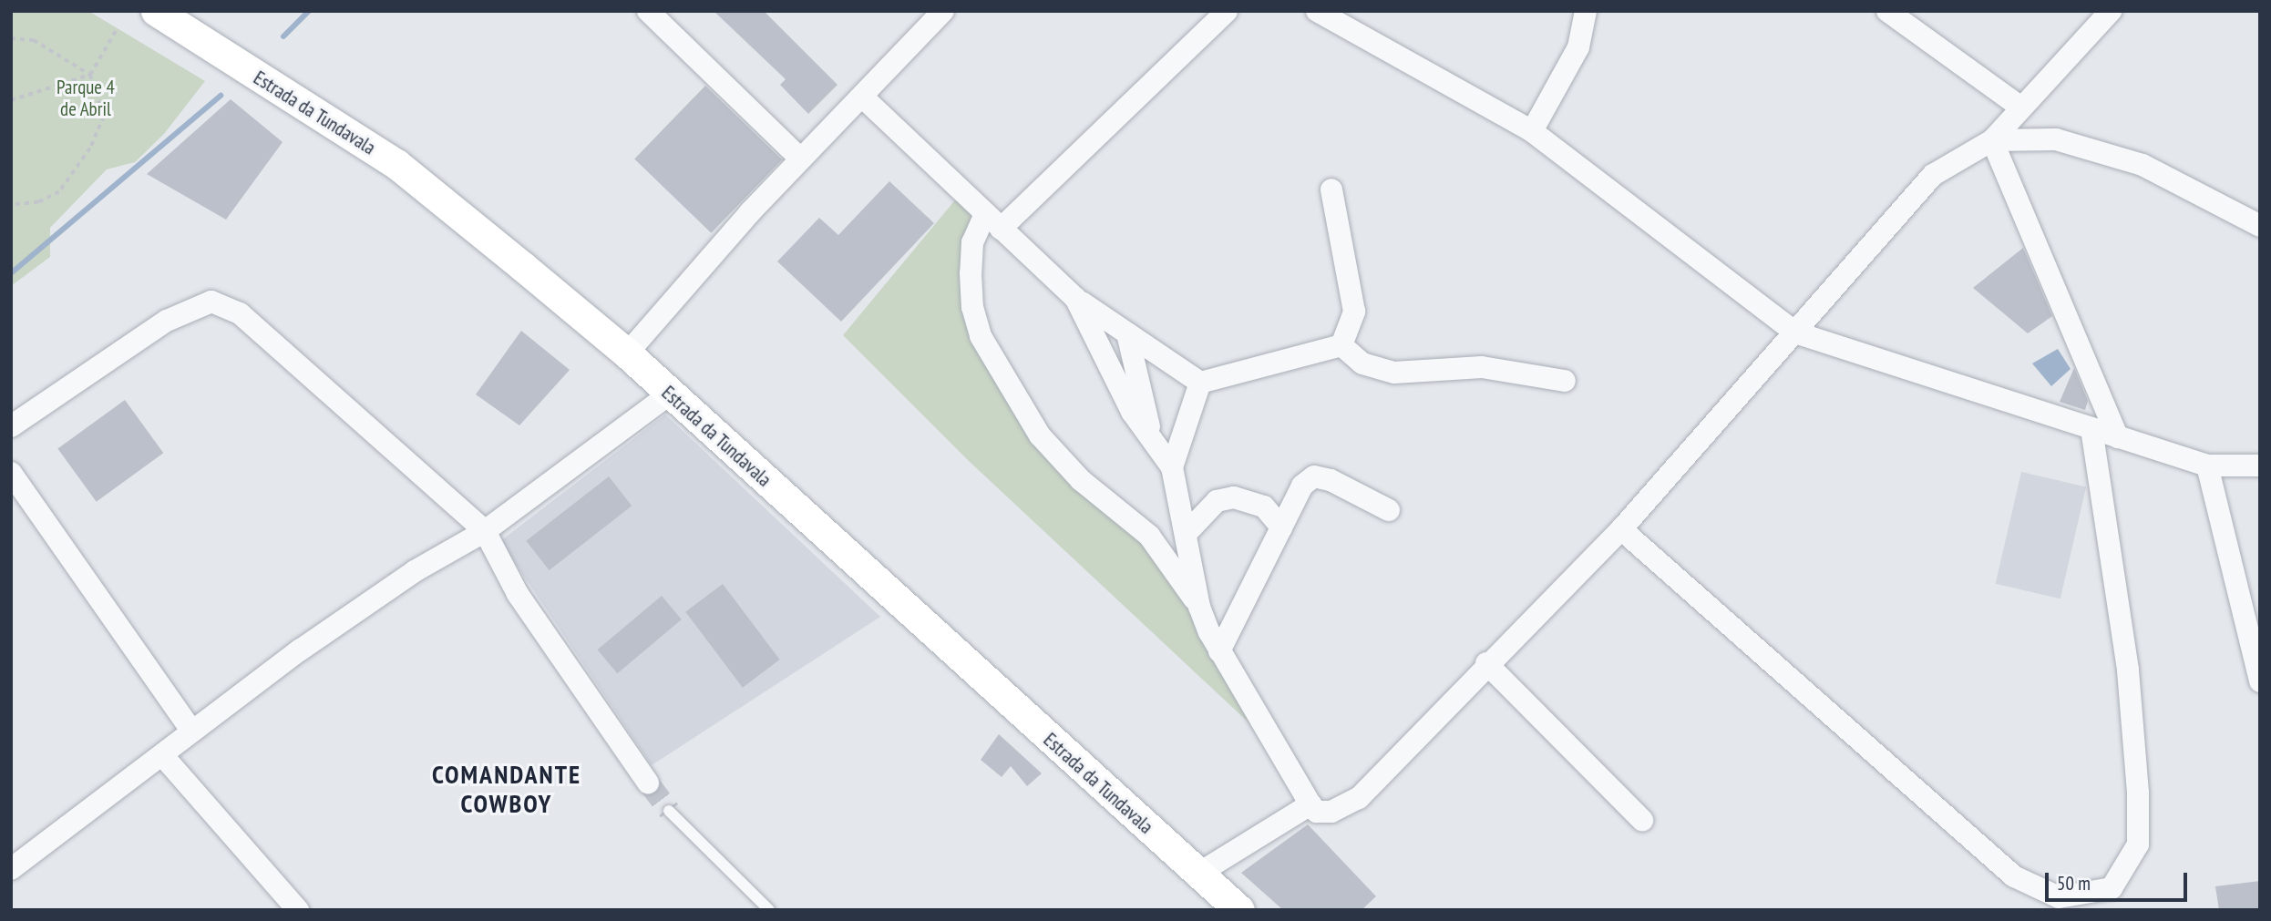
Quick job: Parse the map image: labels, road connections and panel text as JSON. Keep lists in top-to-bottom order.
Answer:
{
  "streets": {
    "main road": ["Estrada da Tundavala"]
  },
  "districts": ["COMANDANTE COWBOY"],
  "parks": ["Parque 4 de Abril"],
  "scale_bar": "50 m"
}
